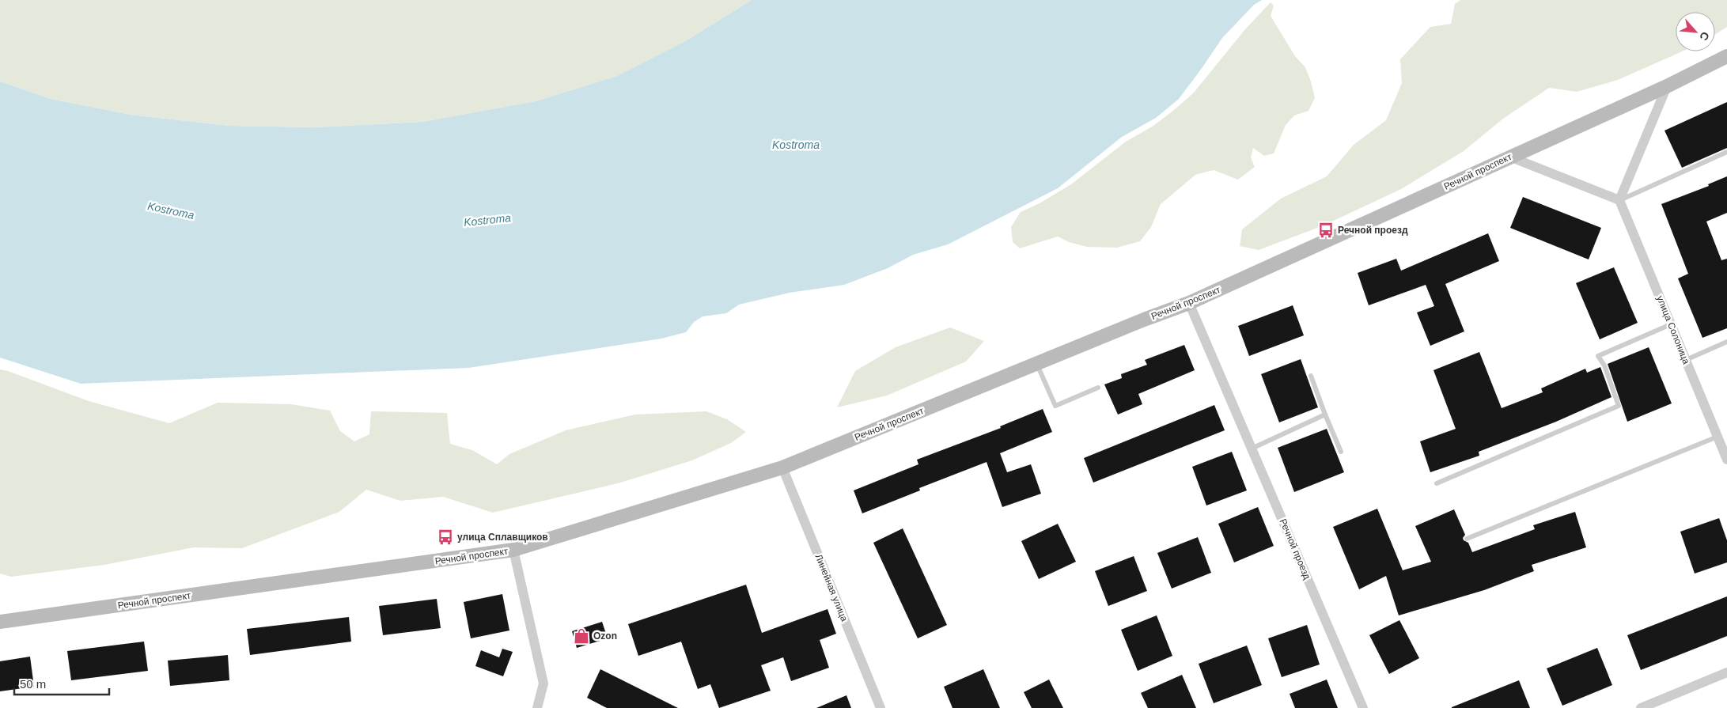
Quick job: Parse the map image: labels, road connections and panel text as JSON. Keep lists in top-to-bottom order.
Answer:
{
  "streets": {
    "street": [
      "Речной проспект",
      "улица Солоница",
      "Речной проезд",
      "Линейная улица"
    ]
  },
  "crossings": [
    ["Речной проспект", "Речной проезд"],
    ["Речной проспект", "Линейная улица"]
  ],
  "water": ["Kostroma"],
  "places": {
    "bus stop": ["Речной проезд", "улица Сплавщиков"],
    "shop": ["Ozon"]
  },
  "scale_bar": "50 m",
  "north": "bottom right"
}
